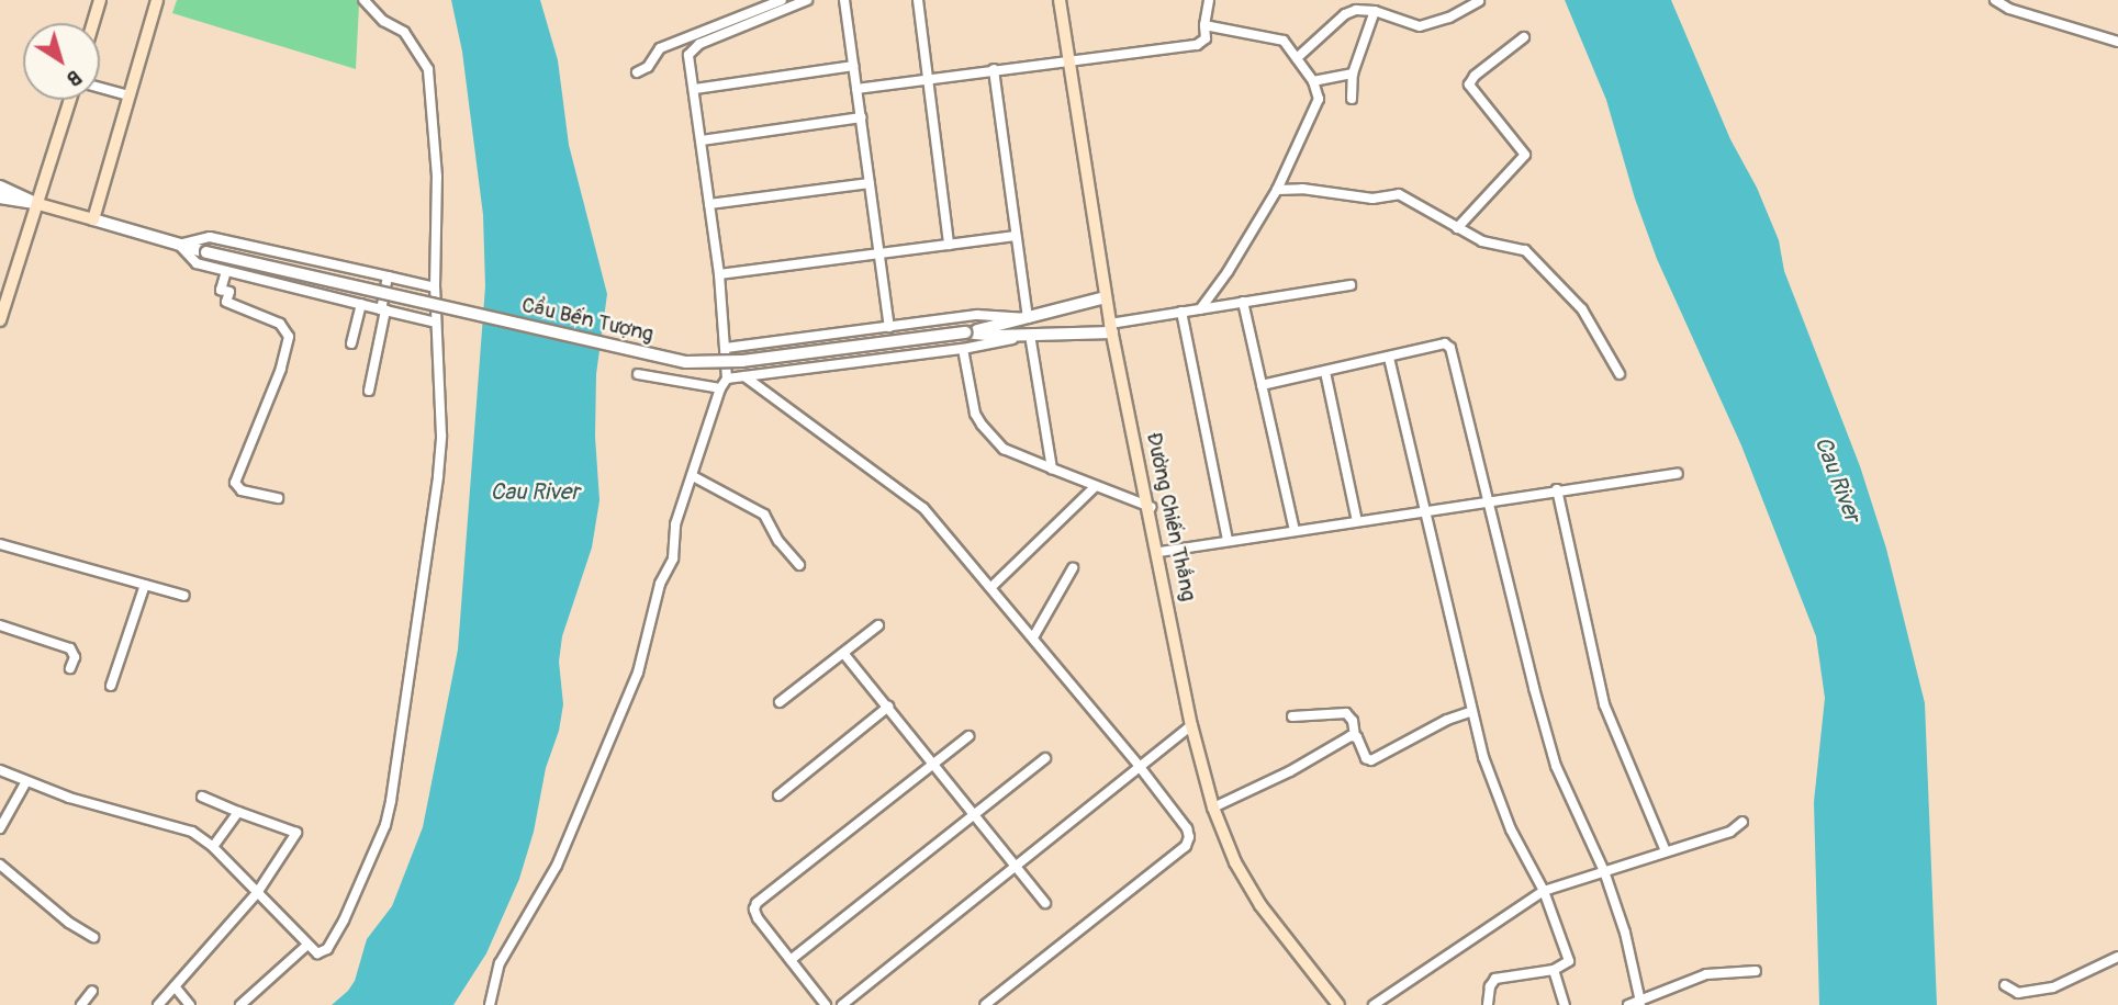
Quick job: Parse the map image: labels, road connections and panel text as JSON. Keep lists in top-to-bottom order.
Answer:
{
  "streets": {
    "main road": ["Đường Chiến Thắng"],
    "street": ["Cầu Bến Tượng"]
  },
  "water": ["Cau River"],
  "north": "bottom right"
}
